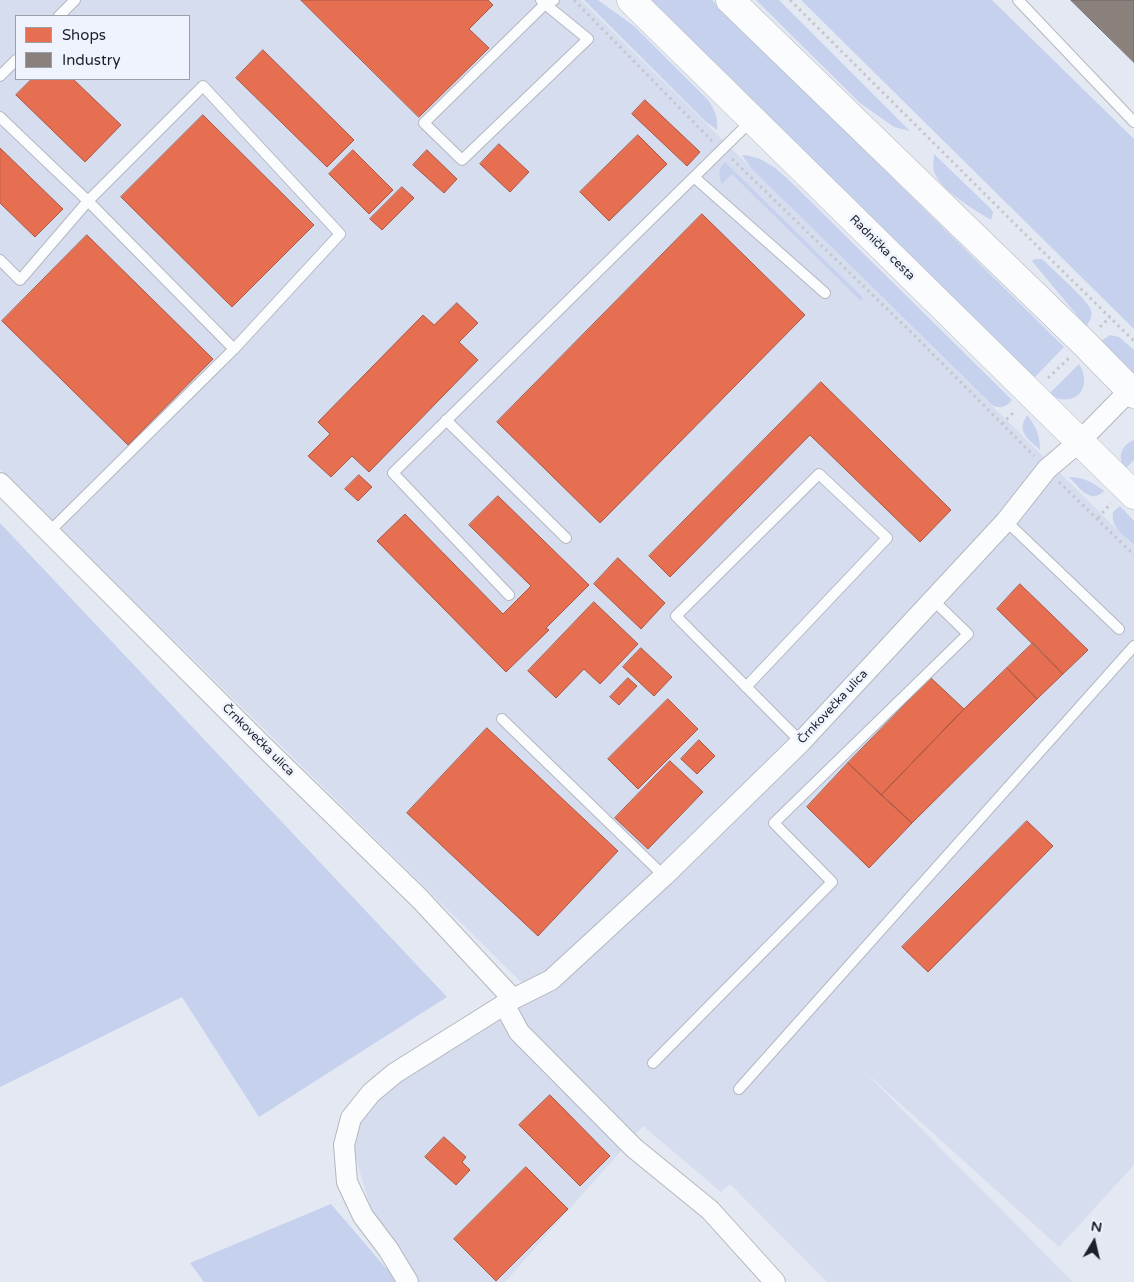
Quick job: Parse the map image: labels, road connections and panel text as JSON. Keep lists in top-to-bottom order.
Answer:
{
  "streets": {
    "main road": ["Radnička cesta"],
    "street": ["Črnkovečka ulica"]
  },
  "crossings": [
    ["Radnička cesta", "Črnkovečka ulica"]
  ],
  "legend": ["Shops", "Industry"],
  "north": "top"
}
